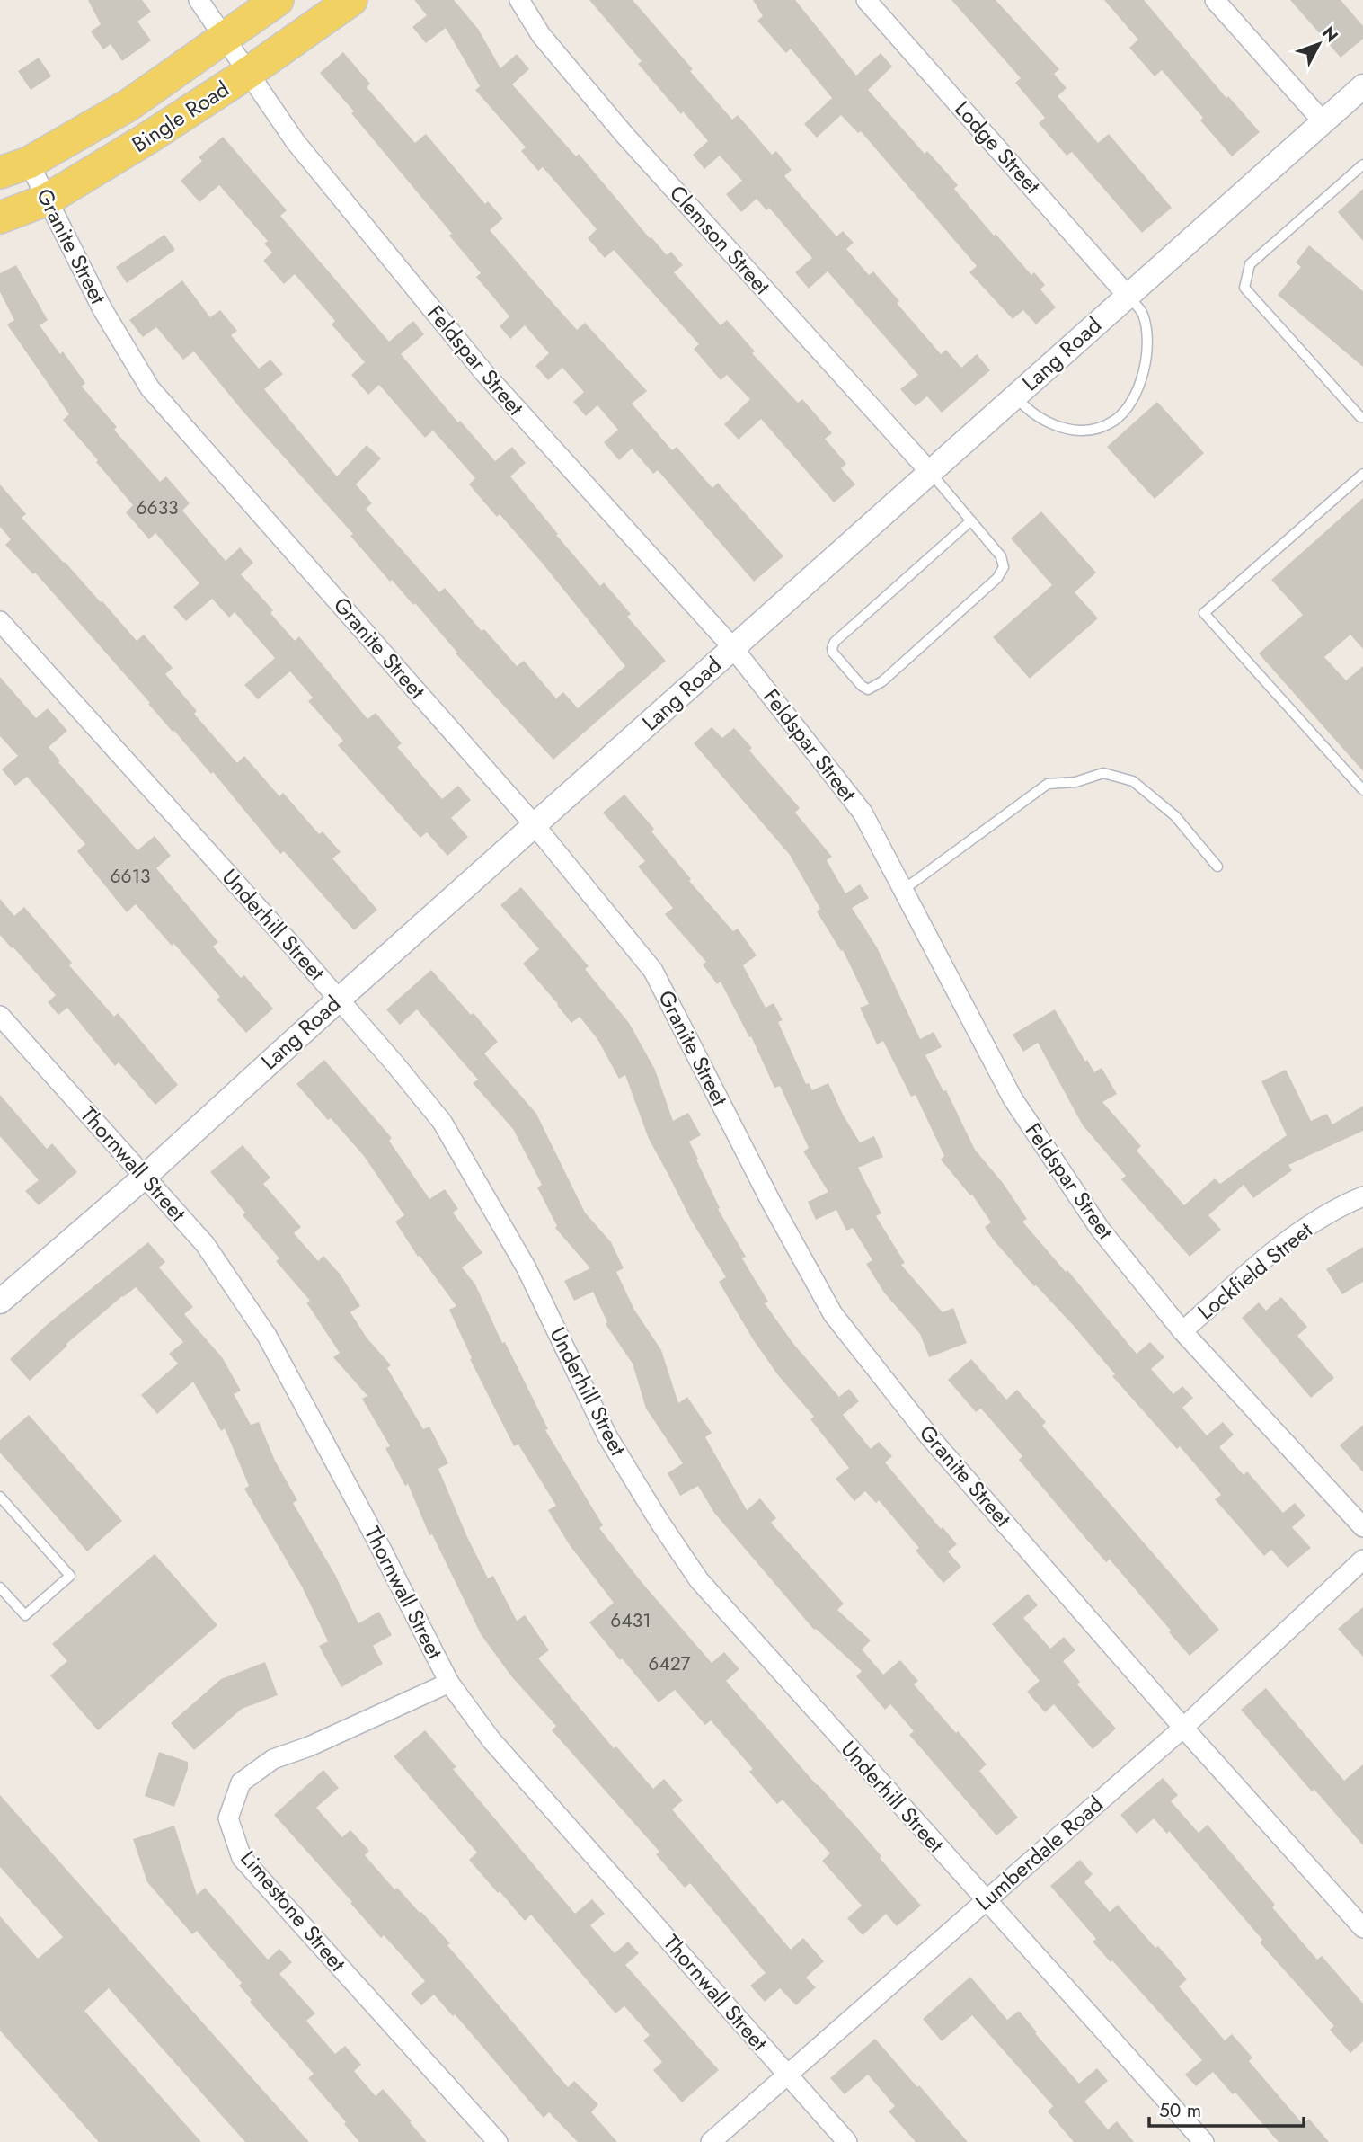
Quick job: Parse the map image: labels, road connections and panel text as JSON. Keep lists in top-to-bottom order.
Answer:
{
  "streets": {
    "main road": ["Bingle Road"],
    "street": [
      "Lodge Street",
      "Clemson Street",
      "Granite Street",
      "Lang Road",
      "Feldspar Street",
      "Underhill Street",
      "Thornwall Street",
      "Lockfield Street",
      "Lumberdale Road",
      "Limestone Street"
    ]
  },
  "crossings": [
    ["Bingle Road", "Granite Street"],
    ["Bingle Road", "Feldspar Street"],
    ["Lodge Street", "Lang Road"],
    ["Clemson Street", "Lang Road"],
    ["Granite Street", "Lang Road"],
    ["Granite Street", "Lumberdale Road"],
    ["Lang Road", "Feldspar Street"],
    ["Lang Road", "Underhill Street"],
    ["Lang Road", "Thornwall Street"],
    ["Feldspar Street", "Lockfield Street"],
    ["Underhill Street", "Lumberdale Road"],
    ["Thornwall Street", "Lumberdale Road"],
    ["Thornwall Street", "Limestone Street"]
  ],
  "house_numbers": [
    "6633",
    "6613",
    "6431",
    "6427"
  ],
  "scale_bar": "50 m",
  "north": "top right"
}
